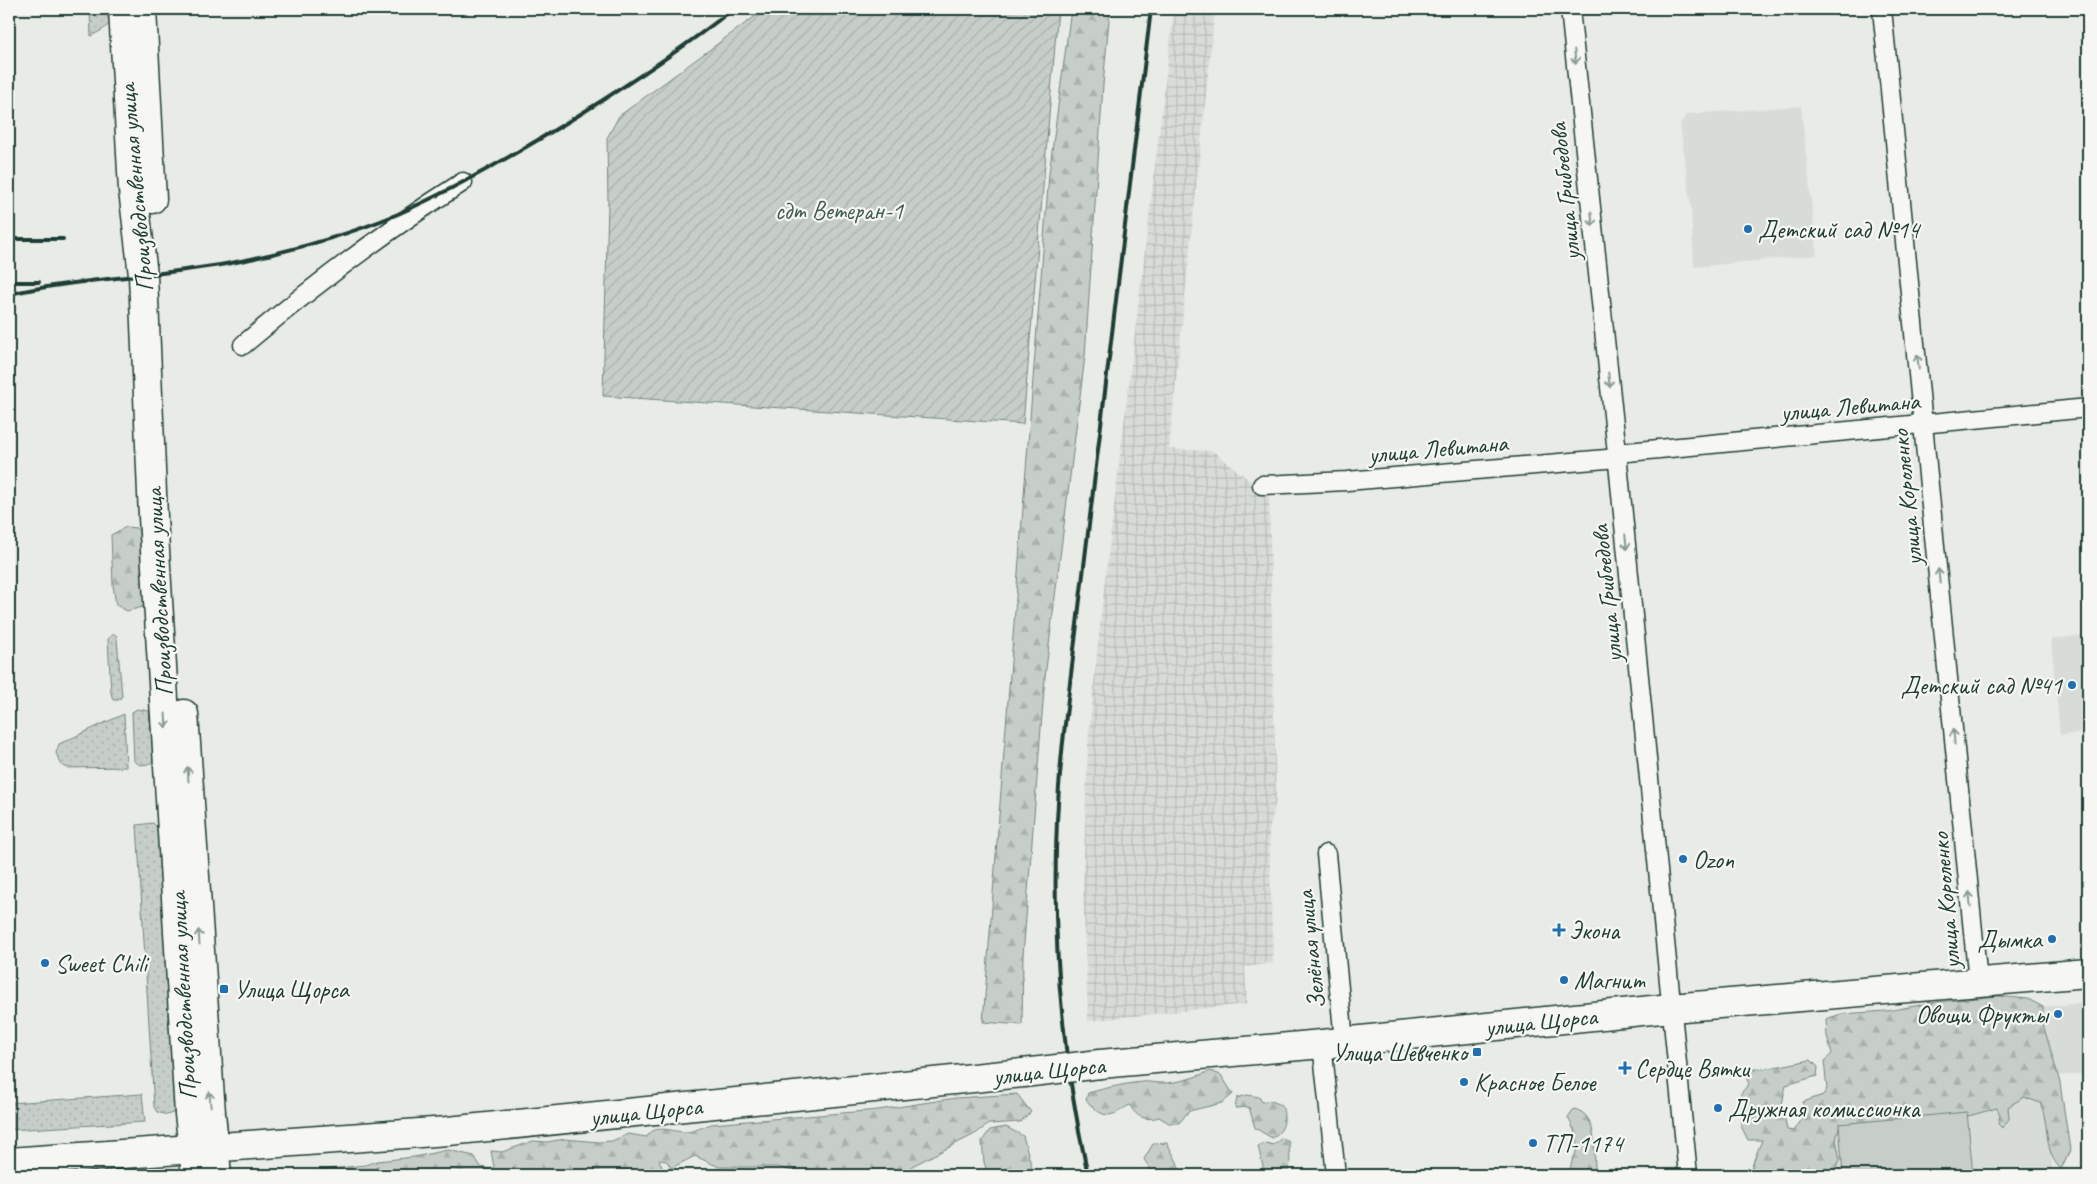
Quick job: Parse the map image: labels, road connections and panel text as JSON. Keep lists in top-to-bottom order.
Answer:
{
  "streets": {
    "main road": ["Производственная улица", "улица Щорса"],
    "street": [
      "улица Грибоедова",
      "улица Левитана",
      "улица Короленко",
      "Зелёная улица"
    ]
  },
  "crossings": [
    ["Производственная улица", "улица Щорса"],
    ["улица Грибоедова", "улица Левитана"],
    ["улица Грибоедова", "улица Щорса"],
    ["улица Левитана", "улица Короленко"],
    ["улица Короленко", "улица Щорса"],
    ["Зелёная улица", "улица Щорса"]
  ],
  "one_way": ["улица Грибоедова", "улица Короленко"],
  "parks": ["сдт Ветеран-1"],
  "places": {
    "other": [
      "Детский сад №14",
      "Детский сад №41",
      "Ozon",
      "Дымка",
      "Sweet Chili",
      "Магнит",
      "Овощи Фрукты",
      "Красное Белое",
      "Дружная комиссионка",
      "ТП-1174"
    ],
    "health": ["Экона", "Сердце Вятки"],
    "transit": ["Улица Щорса", "Улица Шевченко"]
  }
}
